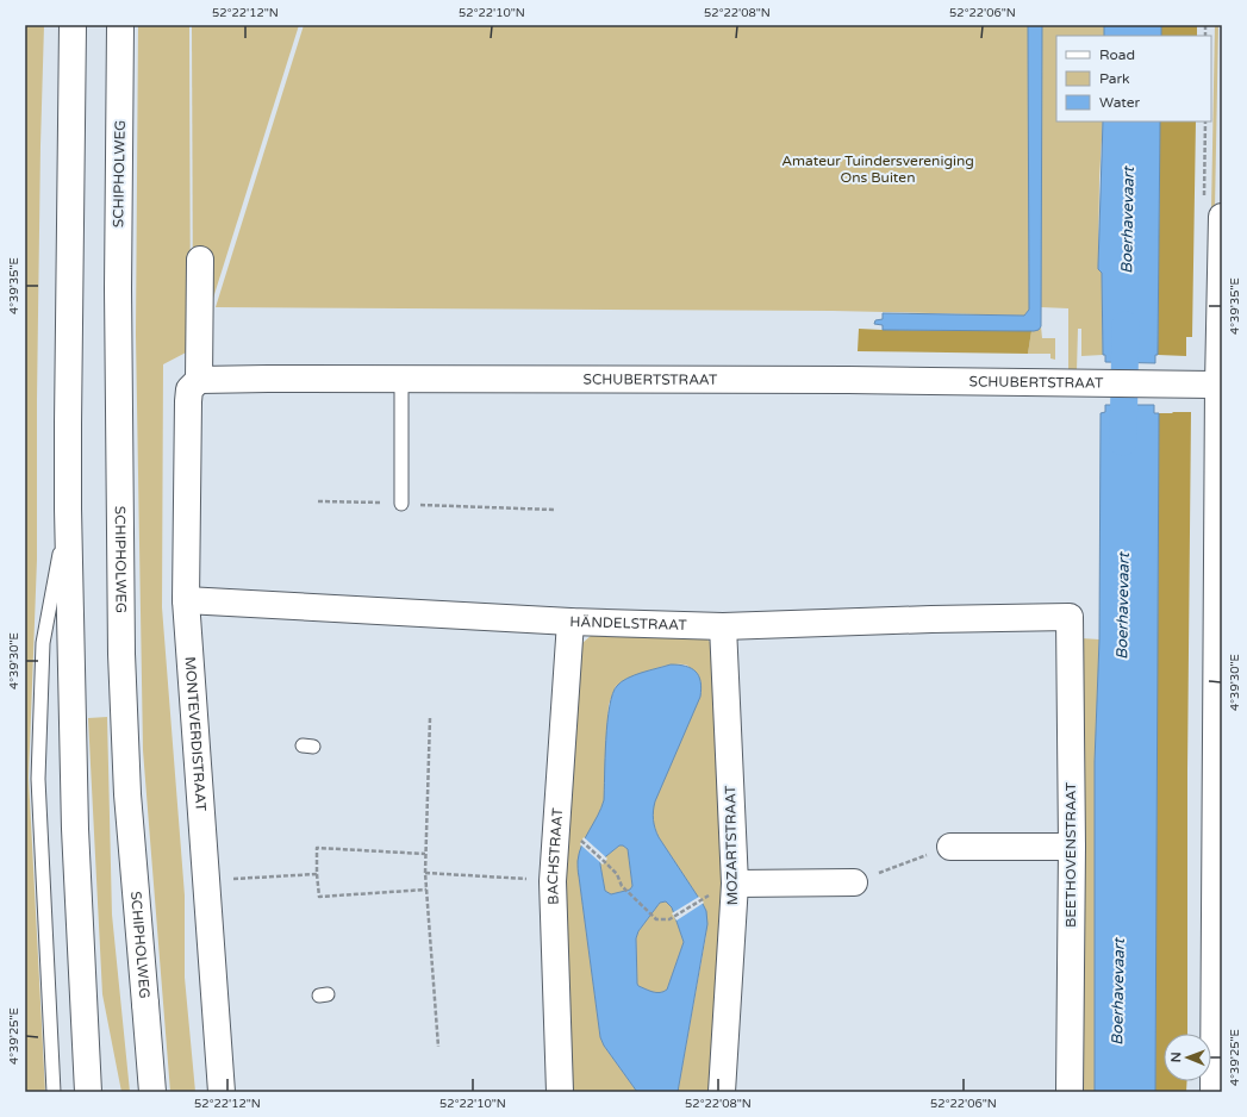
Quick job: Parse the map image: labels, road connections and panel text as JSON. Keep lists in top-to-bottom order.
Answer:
{
  "streets": {
    "main road": [
      "SCHIPHOLWEG",
      "SCHUBERTSTRAAT",
      "HÄNDELSTRAAT",
      "MONTEVERDISTRAAT",
      "MOZARTSTRAAT",
      "BEETHOVENSTRAAT",
      "BACHSTRAAT"
    ]
  },
  "crossings": [
    ["SCHUBERTSTRAAT", "MONTEVERDISTRAAT"],
    ["HÄNDELSTRAAT", "MONTEVERDISTRAAT"],
    ["HÄNDELSTRAAT", "MOZARTSTRAAT"],
    ["HÄNDELSTRAAT", "BEETHOVENSTRAAT"],
    ["HÄNDELSTRAAT", "BACHSTRAAT"]
  ],
  "water": ["Boerhavevaart"],
  "parks": ["Amateur Tuindersvereniging Ons Buiten"],
  "legend": ["Road", "Park", "Water"],
  "north": "left",
  "coordinates": [
    "52°22'12\"N",
    "52°22'10\"N",
    "52°22'08\"N",
    "52°22'06\"N",
    "4°39'35\"E",
    "4°39'30\"E",
    "4°39'25\"E"
  ]
}
